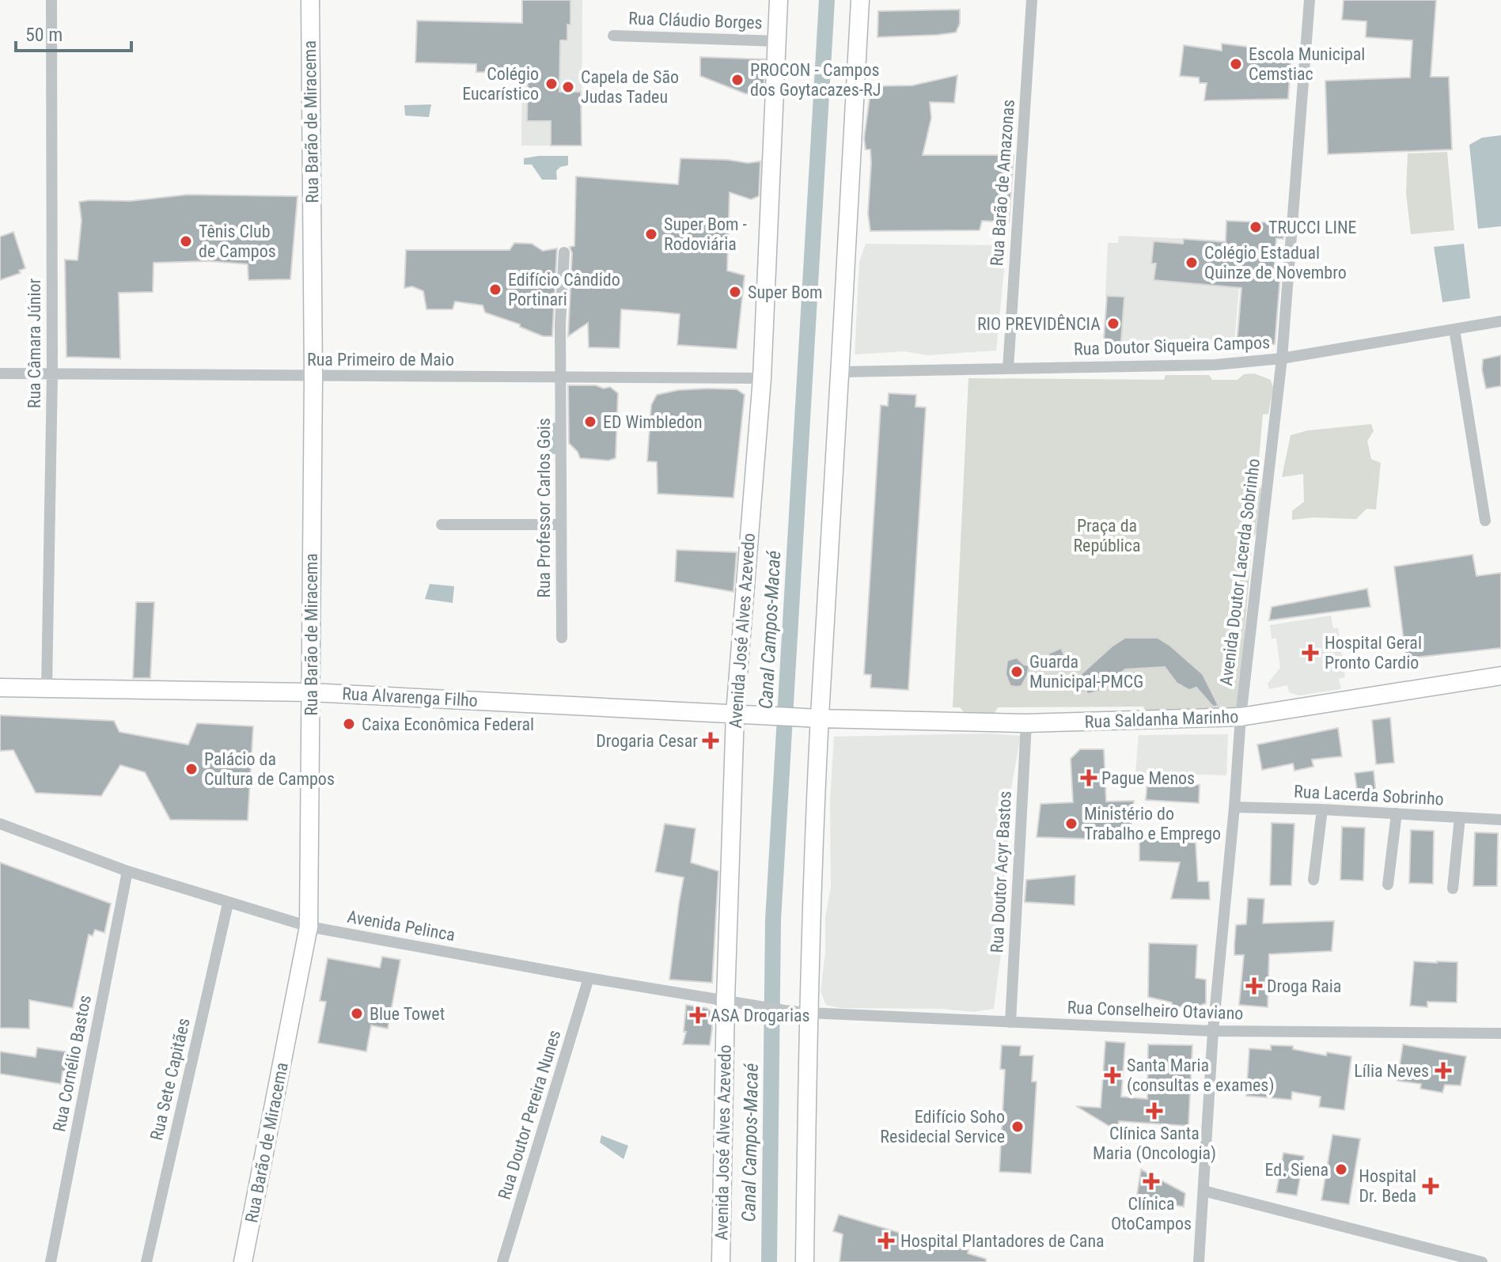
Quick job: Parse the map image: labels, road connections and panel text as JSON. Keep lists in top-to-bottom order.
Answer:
{
  "streets": {
    "main road": [
      "Rua Barão de Miracema",
      "Avenida José Alves Azevedo",
      "Rua Alvarenga Filho",
      "Rua Saldanha Marinho"
    ],
    "street": [
      "Rua Cláudio Borges",
      "Rua Barão de Amazonas",
      "Rua Câmara Júnior",
      "Rua Doutor Siqueira Campos",
      "Rua Primeiro de Maio",
      "Rua Professor Carlos Gois",
      "Avenida Doutor Lacerda Sobrinho",
      "Rua Lacerda Sobrinho",
      "Rua Doutor Acyr Bastos",
      "Avenida Pelinca",
      "Rua Conselheiro Otaviano",
      "Rua Cornélio Bastos",
      "Rua Sete Capitães",
      "Rua Doutor Pereira Nunes"
    ]
  },
  "crossings": [
    ["Rua Cláudio Borges", "Avenida José Alves Azevedo"],
    ["Rua Barão de Miracema", "Rua Primeiro de Maio"],
    ["Rua Barão de Miracema", "Rua Alvarenga Filho"],
    ["Rua Barão de Miracema", "Avenida Pelinca"],
    ["Rua Barão de Amazonas", "Rua Doutor Siqueira Campos"],
    ["Rua Câmara Júnior", "Rua Primeiro de Maio"],
    ["Rua Câmara Júnior", "Rua Alvarenga Filho"],
    ["Rua Doutor Siqueira Campos", "Avenida Doutor Lacerda Sobrinho"],
    ["Rua Primeiro de Maio", "Rua Professor Carlos Gois"],
    ["Rua Primeiro de Maio", "Avenida José Alves Azevedo"],
    ["Avenida Doutor Lacerda Sobrinho", "Rua Saldanha Marinho"],
    ["Avenida Doutor Lacerda Sobrinho", "Rua Lacerda Sobrinho"],
    ["Avenida Doutor Lacerda Sobrinho", "Rua Conselheiro Otaviano"],
    ["Avenida José Alves Azevedo", "Rua Alvarenga Filho"],
    ["Avenida José Alves Azevedo", "Avenida Pelinca"],
    ["Rua Alvarenga Filho", "Rua Saldanha Marinho"],
    ["Rua Saldanha Marinho", "Rua Doutor Acyr Bastos"],
    ["Rua Doutor Acyr Bastos", "Rua Conselheiro Otaviano"],
    ["Avenida Pelinca", "Rua Conselheiro Otaviano"],
    ["Avenida Pelinca", "Rua Cornélio Bastos"],
    ["Avenida Pelinca", "Rua Sete Capitães"],
    ["Avenida Pelinca", "Rua Doutor Pereira Nunes"]
  ],
  "water": ["Canal Campos-Macaé"],
  "parks": ["Praça da República"],
  "places": {
    "other": [
      "Escola Municipal Cemstiac",
      "PROCON - Campos dos Goytacazes-RJ",
      "Colégio Eucarístico",
      "Capela de São Judas Tadeu",
      "TRUCCI LINE",
      "Super Bom - Rodoviária",
      "Tênis Club de Campos",
      "Colégio Estadual Quinze de Novembro",
      "Edifício Cândido Portinari",
      "Super Bom",
      "RIO PREVIDÊNCIA",
      "ED Wimbledon",
      "Guarda Municipal-PMCG",
      "Caixa Econômica Federal",
      "Palácio da Cultura de Campos",
      "Ministério do Trabalho e Emprego",
      "Blue Towet",
      "Edifício Soho Residecial Service",
      "Ed. Siena"
    ],
    "health": [
      "Hospital Geral Pronto Cardio",
      "Drogaria Cesar",
      "Pague Menos",
      "Droga Raia",
      "ASA Drogarias",
      "Lília Neves",
      "Santa Maria (consultas e exames)",
      "Clínica Santa Maria (Oncologia)",
      "Clínica OtoCampos",
      "Hospital Dr. Beda",
      "Hospital Plantadores de Cana"
    ]
  },
  "scale_bar": "50 m"
}
